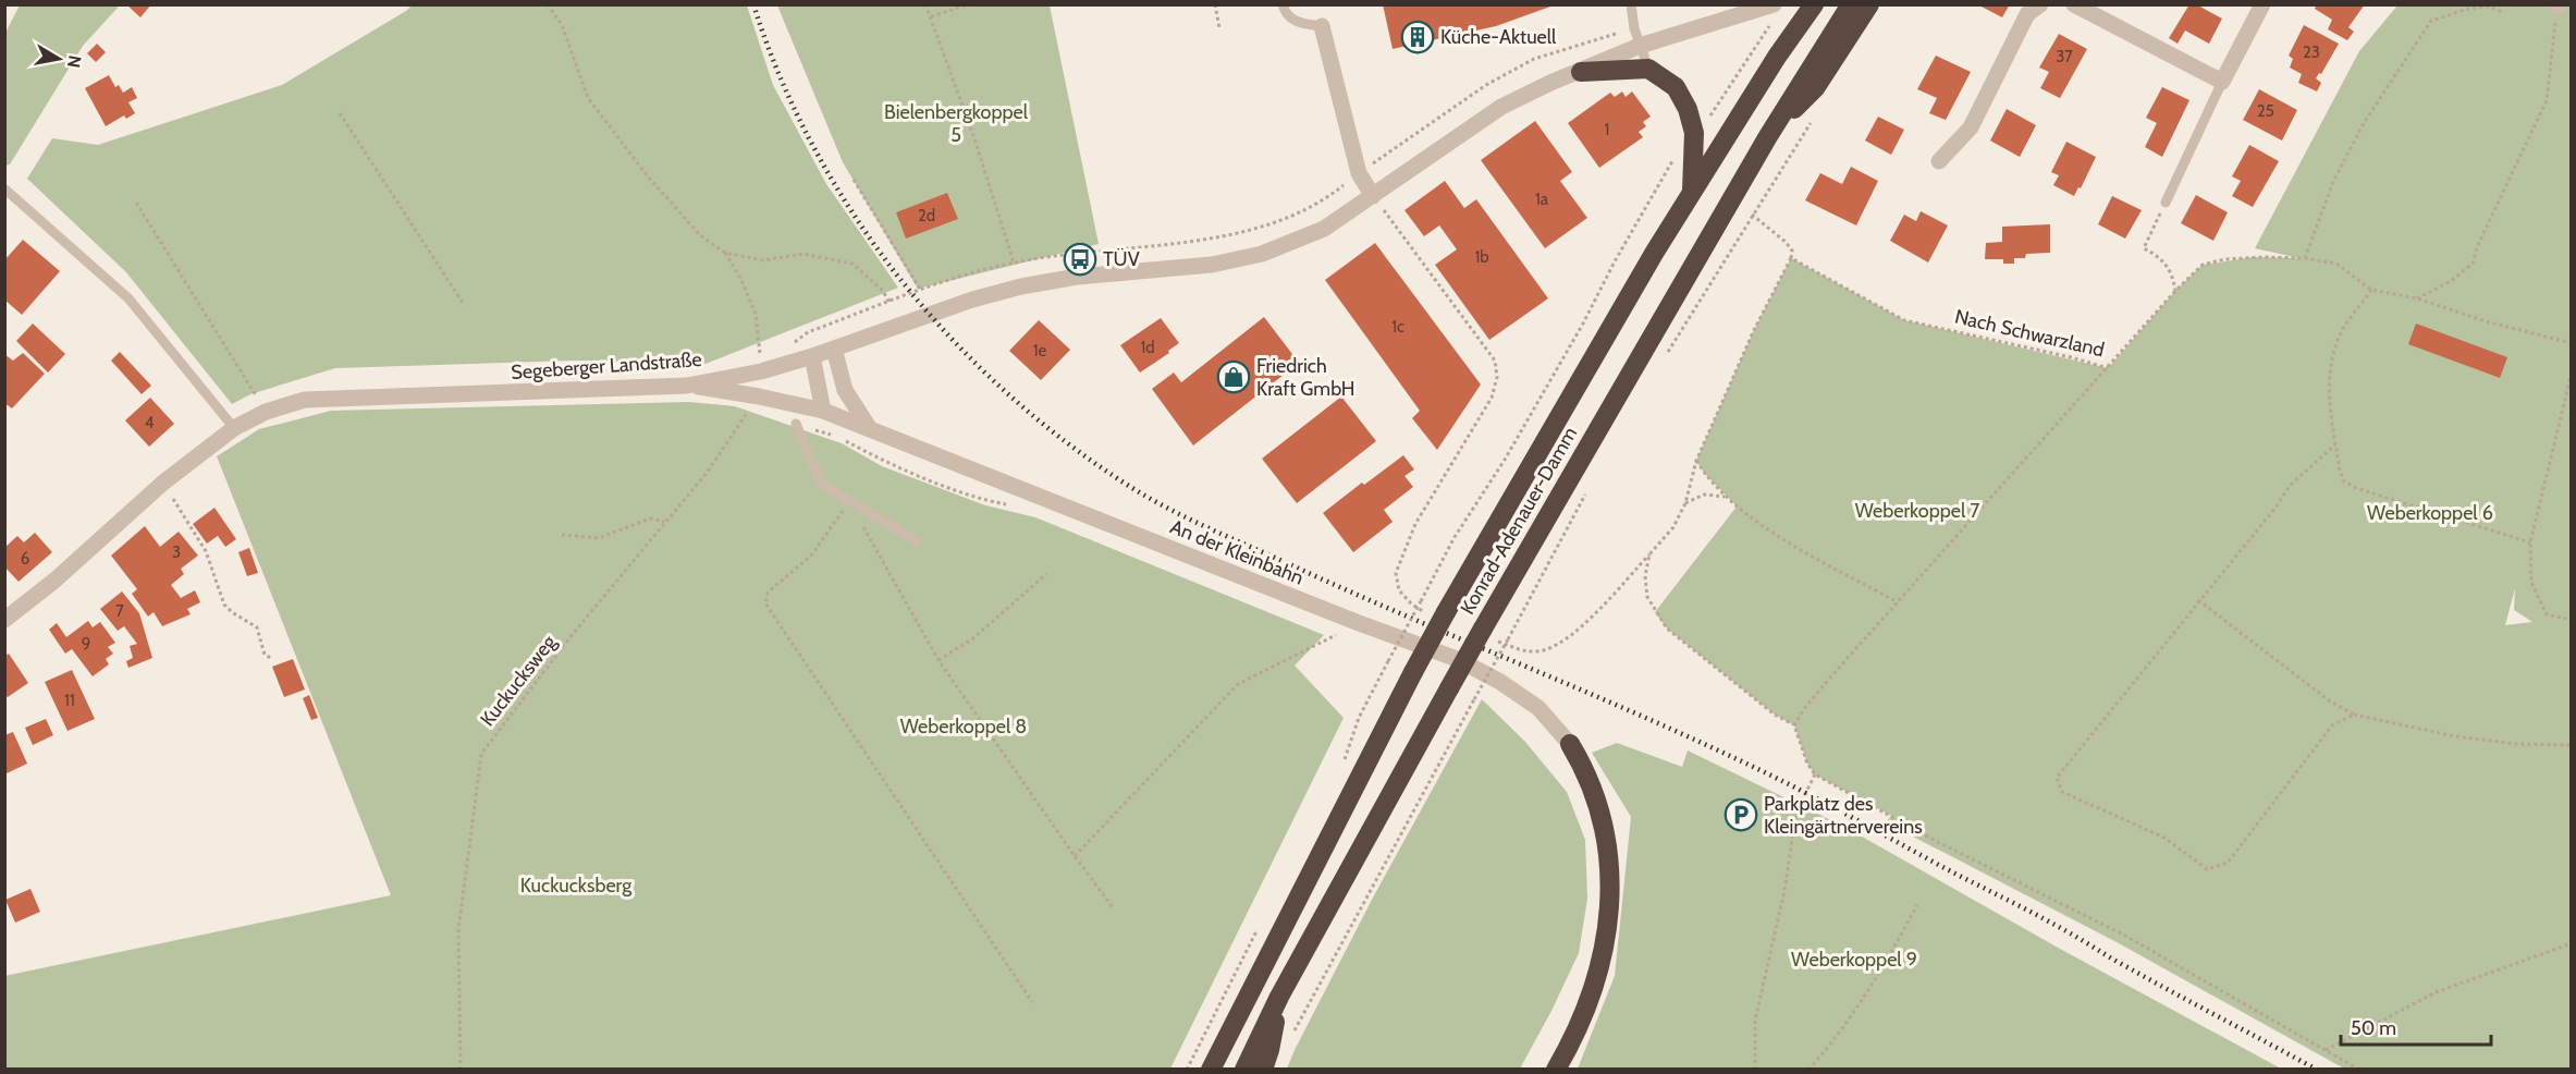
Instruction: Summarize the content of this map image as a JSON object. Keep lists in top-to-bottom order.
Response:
{
  "streets": {
    "highway": ["Konrad-Adenauer-Damm"],
    "street": ["Segeberger Landstraße", "An der Kleinbahn"],
    "path": ["Nach Schwarzland", "Kuckucksweg"]
  },
  "crossings": [
    ["Segeberger Landstraße", "An der Kleinbahn"],
    ["An der Kleinbahn", "Kuckucksweg"]
  ],
  "parks": [
    "Bielenbergkoppel 5",
    "Weberkoppel 7",
    "Weberkoppel 6",
    "Weberkoppel 8",
    "Kuckucksberg",
    "Weberkoppel 9"
  ],
  "places": {
    "building": ["Küche-Aktuell"],
    "bus stop": ["TÜV"],
    "shop": ["Friedrich Kraft GmbH"],
    "parking": ["Parkplatz des Kleingärtnervereins"]
  },
  "house_numbers": [
    "23",
    "37",
    "25",
    "1",
    "1a",
    "2d",
    "1b",
    "1c",
    "1d",
    "1e",
    "4",
    "3",
    "6",
    "7",
    "9",
    "11"
  ],
  "scale_bar": "50 m",
  "north": "right"
}
